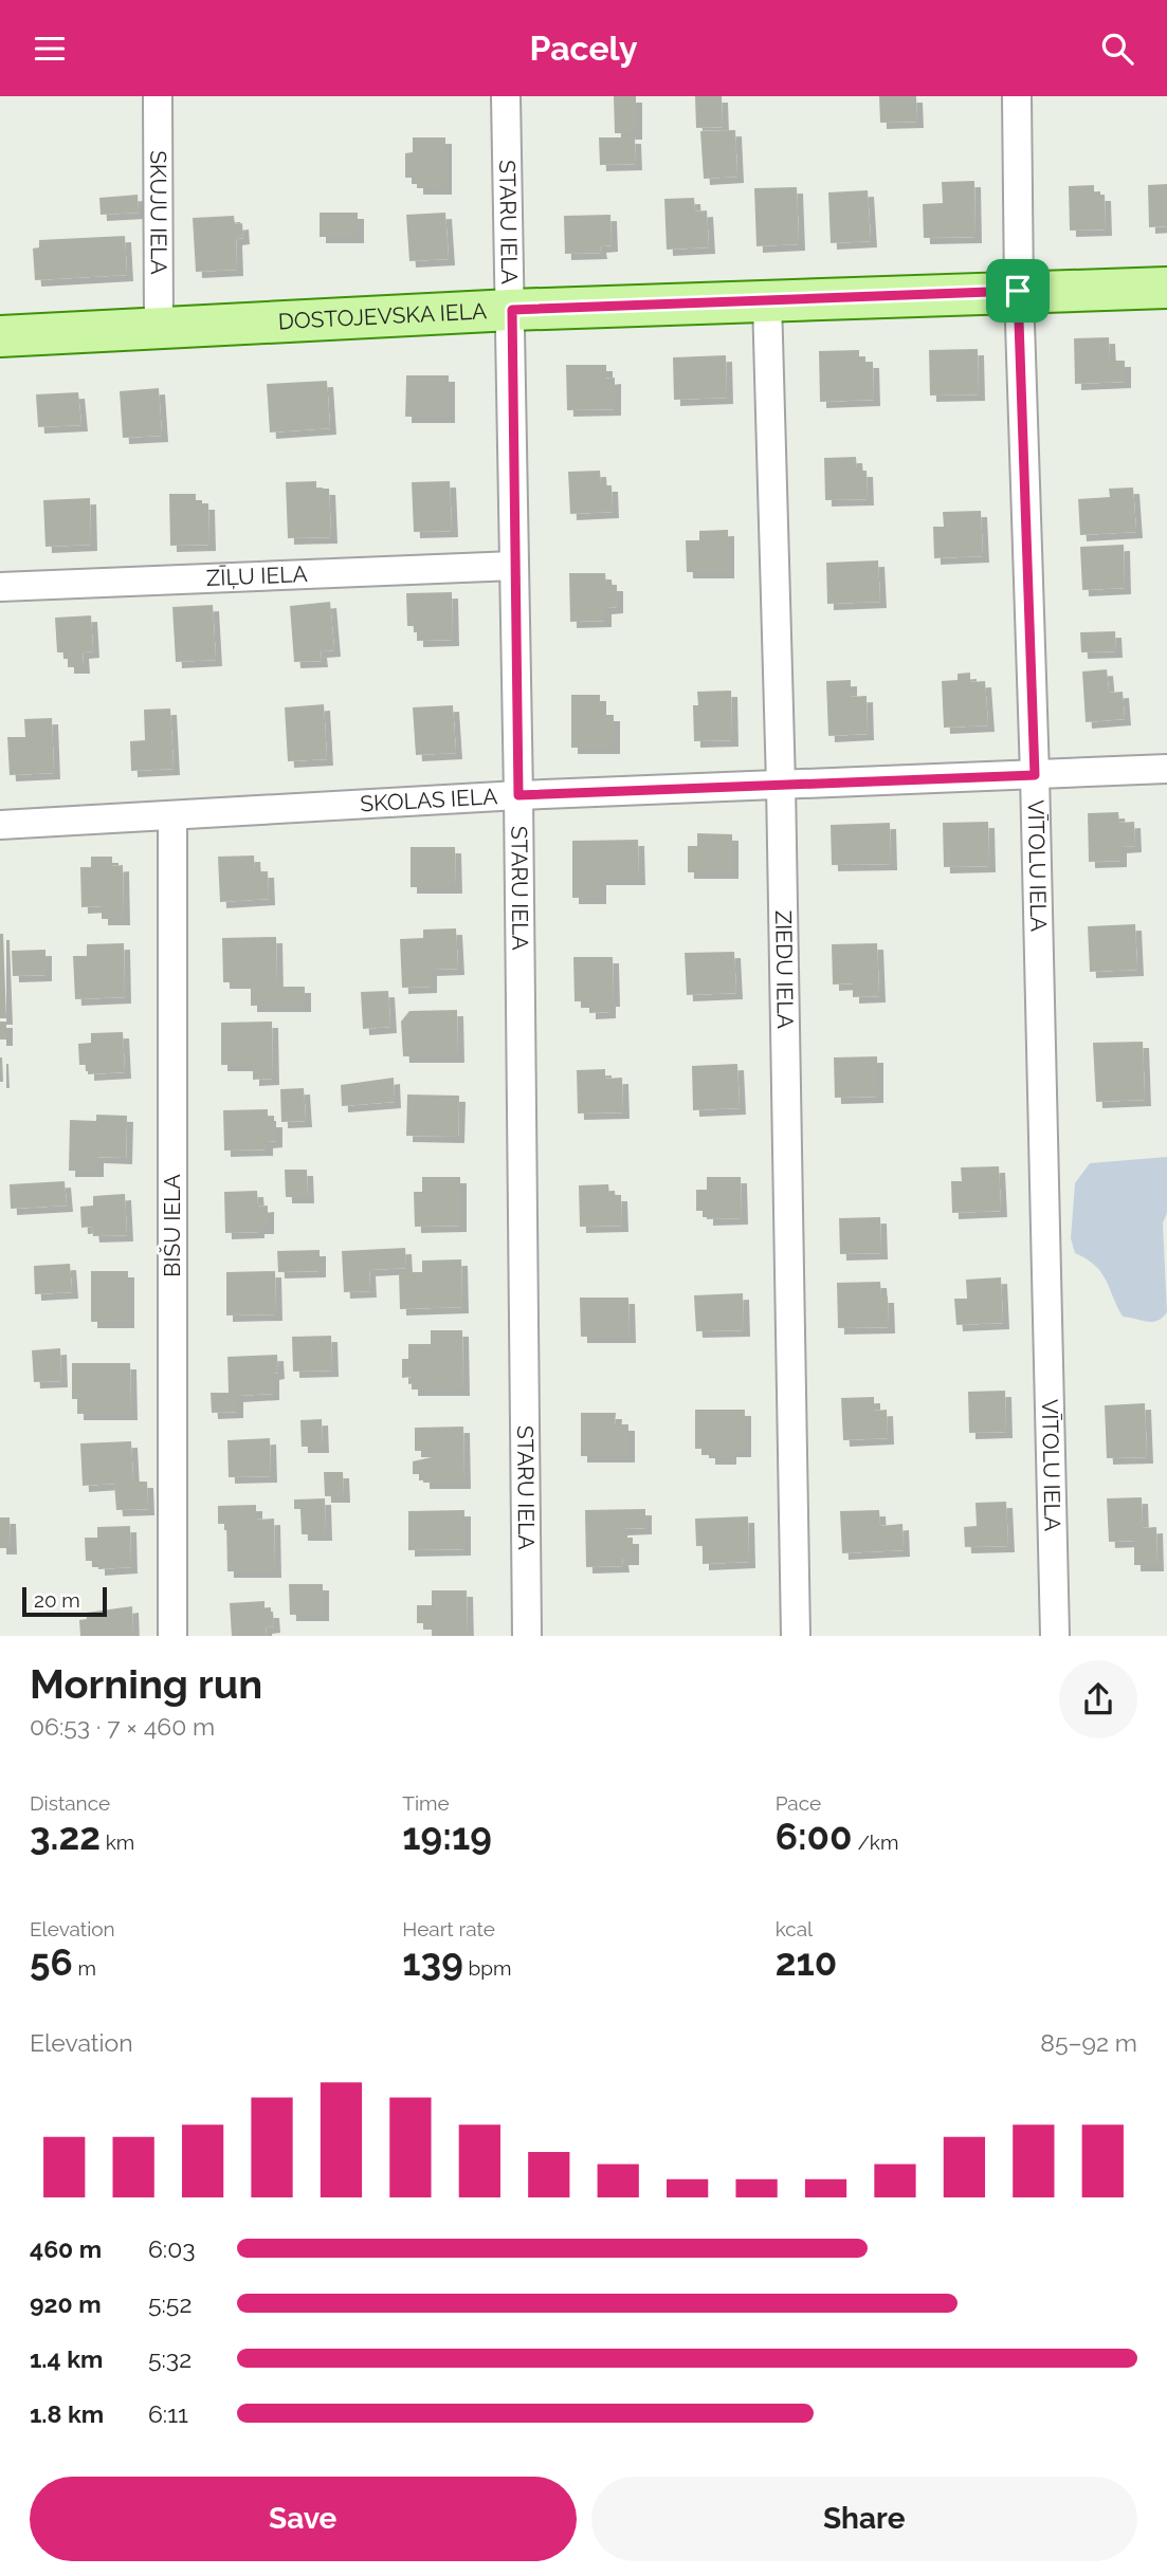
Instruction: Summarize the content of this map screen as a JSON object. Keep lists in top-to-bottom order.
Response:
{
  "streets": {
    "main road": ["DOSTOJEVSKA IELA"],
    "street": [
      "SKUJU IELA",
      "STARU IELA",
      "ZĪĻU IELA",
      "SKOLAS IELA",
      "VĪTOLU IELA",
      "ZIEDU IELA",
      "BIŠU IELA"
    ]
  },
  "crossings": [
    ["SKUJU IELA", "DOSTOJEVSKA IELA"],
    ["STARU IELA", "DOSTOJEVSKA IELA"],
    ["STARU IELA", "ZĪĻU IELA"],
    ["STARU IELA", "SKOLAS IELA"],
    ["DOSTOJEVSKA IELA", "VĪTOLU IELA"],
    ["DOSTOJEVSKA IELA", "ZIEDU IELA"],
    ["SKOLAS IELA", "VĪTOLU IELA"],
    ["SKOLAS IELA", "ZIEDU IELA"],
    ["SKOLAS IELA", "BIŠU IELA"]
  ],
  "scale_bar": "20 m",
  "page": {
    "header": "Pacely",
    "scale": "20 m",
    "heading": ["Morning run", "06:53 · 7 × 460 m"],
    "stats": [
      ["Distance", "3.22 km"],
      ["Time", "19:19"],
      ["Pace", "6:00 /km"],
      ["Elevation", "56 m"],
      ["Heart rate", "139 bpm"],
      ["kcal", "210"]
    ],
    "chart": ["Elevation", "85–92 m"],
    "list": [
      {
        "name": "460 m",
        "note": "6:03"
      },
      {
        "name": "920 m",
        "note": "5:52"
      },
      {
        "name": "1.4 km",
        "note": "5:32"
      },
      {
        "name": "1.8 km",
        "note": "6:11"
      }
    ],
    "buttons": ["Save", "Share"]
  }
}
